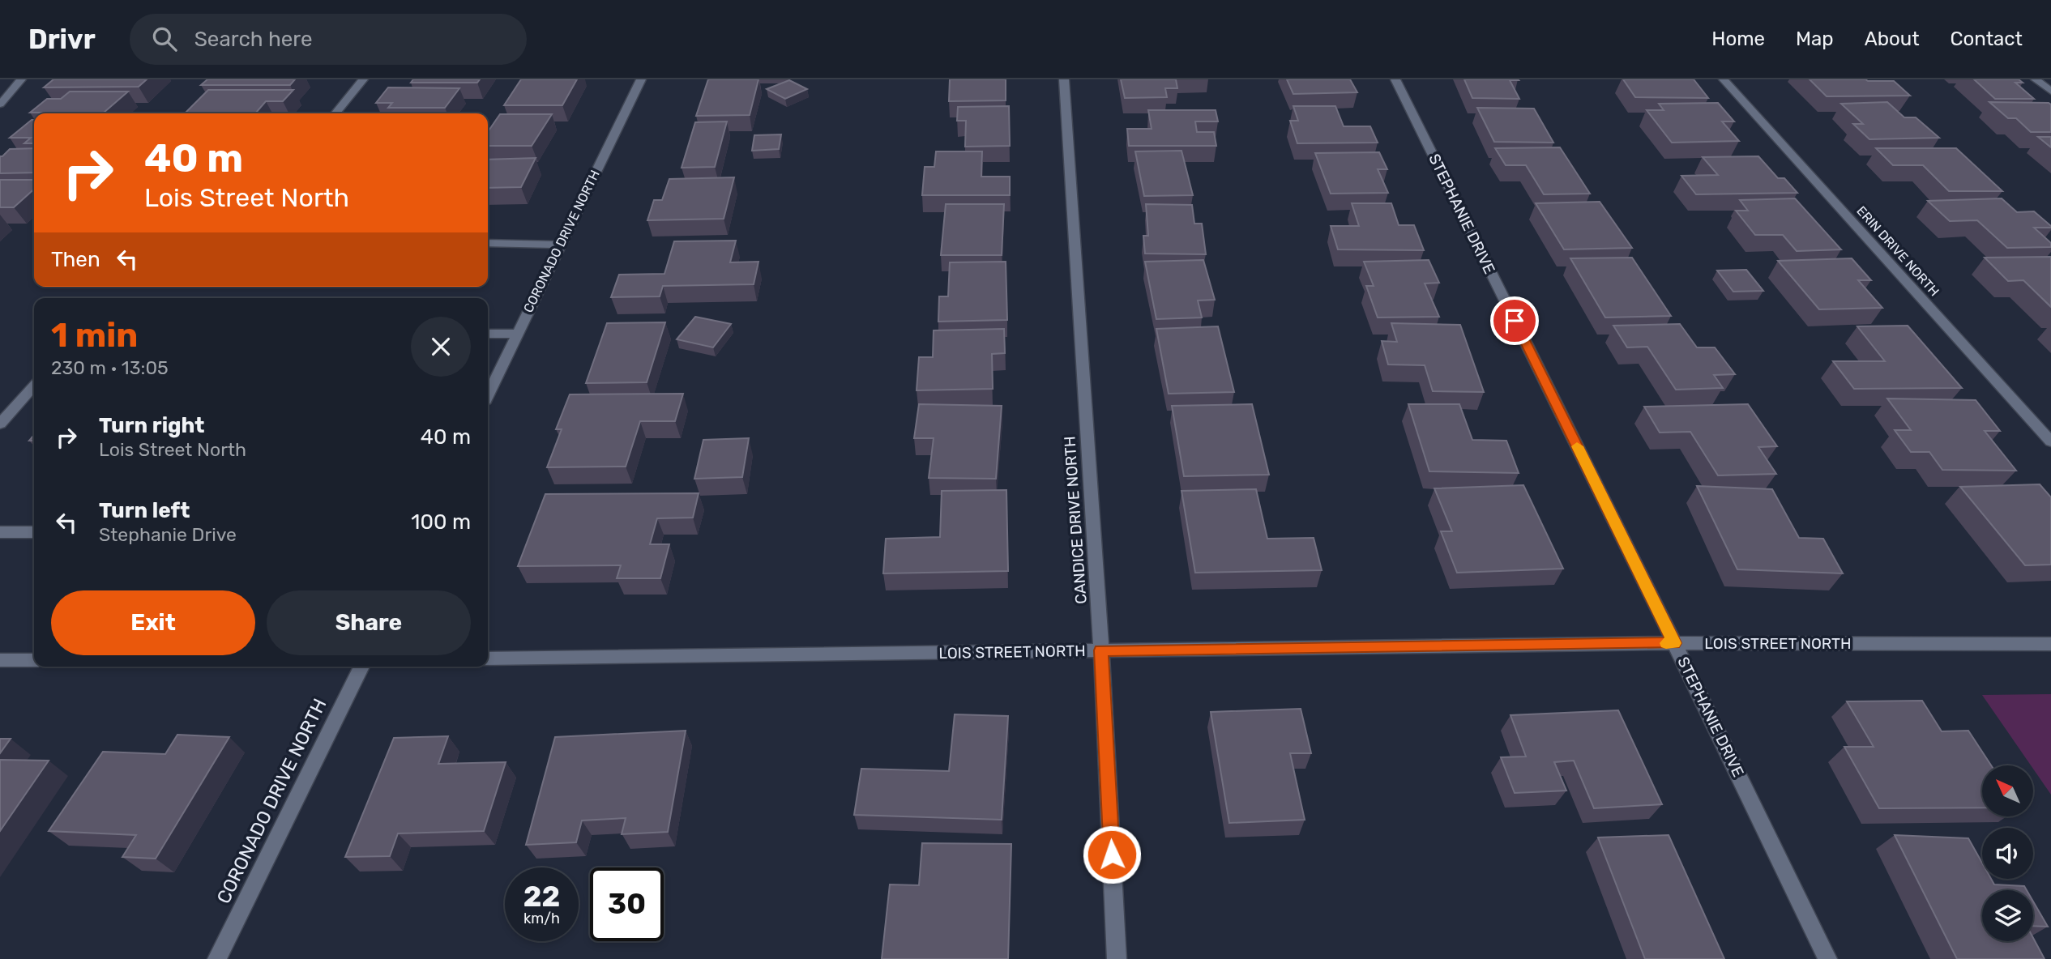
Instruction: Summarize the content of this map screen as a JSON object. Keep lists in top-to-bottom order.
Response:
{
  "streets": {
    "street": [
      "STEPHANIE DRIVE",
      "CORONADO DRIVE NORTH",
      "ERIN DRIVE NORTH",
      "CANDICE DRIVE NORTH",
      "LOIS STREET NORTH"
    ]
  },
  "crossings": [
    ["STEPHANIE DRIVE", "LOIS STREET NORTH"],
    ["CANDICE DRIVE NORTH", "LOIS STREET NORTH"]
  ],
  "north": "top left",
  "page": {
    "header": "Drivr",
    "search": "Search here",
    "nav": [
      "Home",
      "Map",
      "About",
      "Contact"
    ],
    "turn": ["40 m", "Lois Street North"],
    "then": "Then",
    "heading": ["1 min", "230 m · 13:05"],
    "list": [
      {
        "name": "Turn right",
        "note": "Lois Street North",
        "value": "40 m"
      },
      {
        "name": "Turn left",
        "note": "Stephanie Drive",
        "value": "100 m"
      }
    ],
    "buttons": ["Exit", "Share"],
    "speed": "22 km/h",
    "limit": "30"
  }
}
